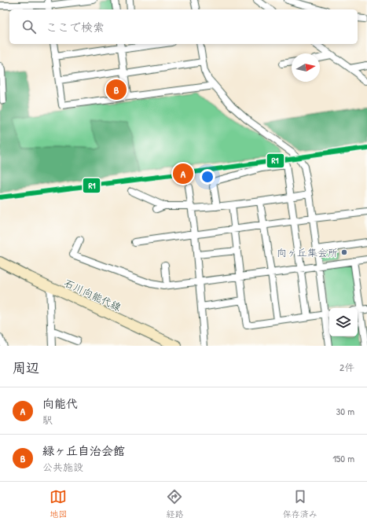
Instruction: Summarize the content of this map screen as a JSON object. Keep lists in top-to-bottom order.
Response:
{
  "streets": {
    "main road": ["石川向能代線"]
  },
  "places": ["向ヶ丘集会所"],
  "lines": ["transit line R1"],
  "north": "right",
  "page": {
    "search": "ここで検索",
    "pins": ["B", "A"],
    "heading": ["周辺", "2件"],
    "list": [
      {
        "mark": "A",
        "name": "向能代",
        "note": "駅",
        "value": "30 m"
      },
      {
        "mark": "B",
        "name": "緑ヶ丘自治会館",
        "note": "公共施設",
        "value": "150 m"
      }
    ],
    "nav": ["地図", "経路", "保存済み"]
  }
}
